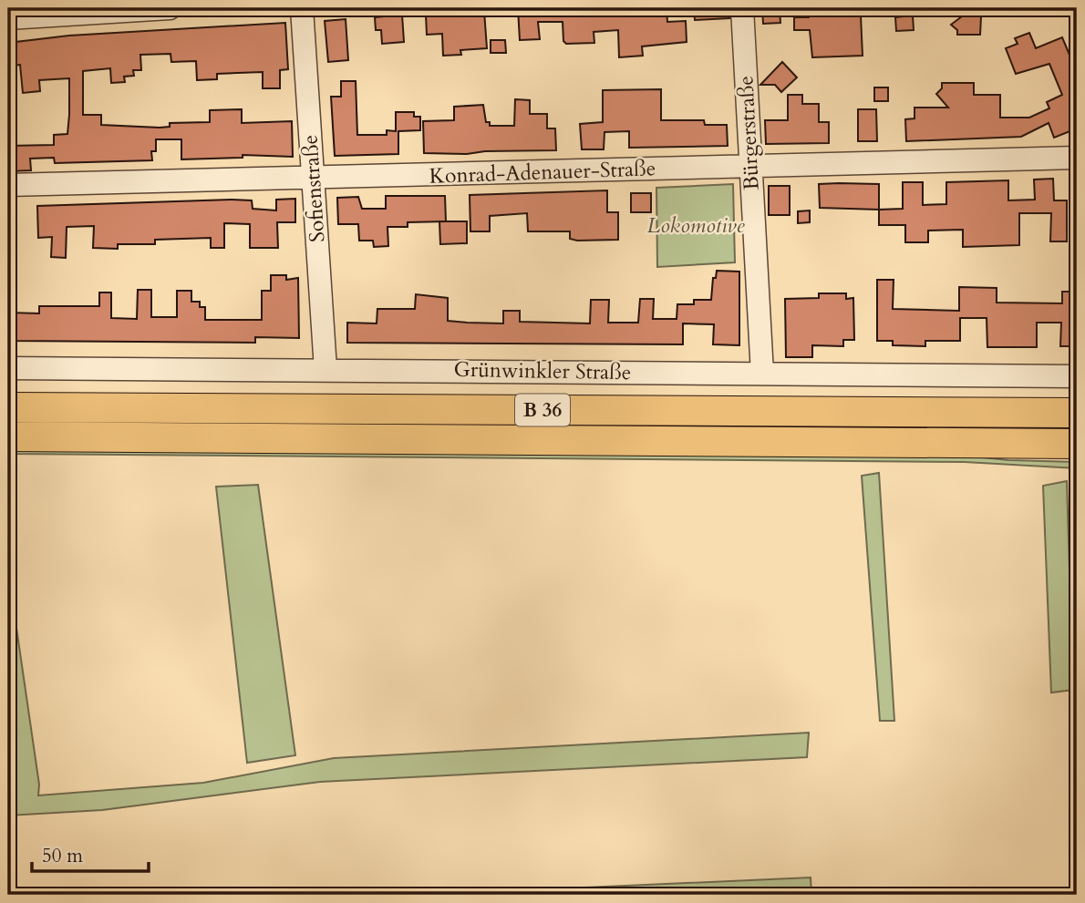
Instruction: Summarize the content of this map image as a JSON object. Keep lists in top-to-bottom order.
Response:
{
  "streets": {
    "main road": ["B 36"],
    "street": [
      "Bürgerstraße",
      "Konrad-Adenauer-Straße",
      "Sofienstraße",
      "Grünwinkler Straße"
    ]
  },
  "crossings": [
    ["Bürgerstraße", "Konrad-Adenauer-Straße"],
    ["Bürgerstraße", "Grünwinkler Straße"],
    ["Konrad-Adenauer-Straße", "Sofienstraße"],
    ["Sofienstraße", "Grünwinkler Straße"]
  ],
  "parks": ["Lokomotive"],
  "scale_bar": "50 m"
}
